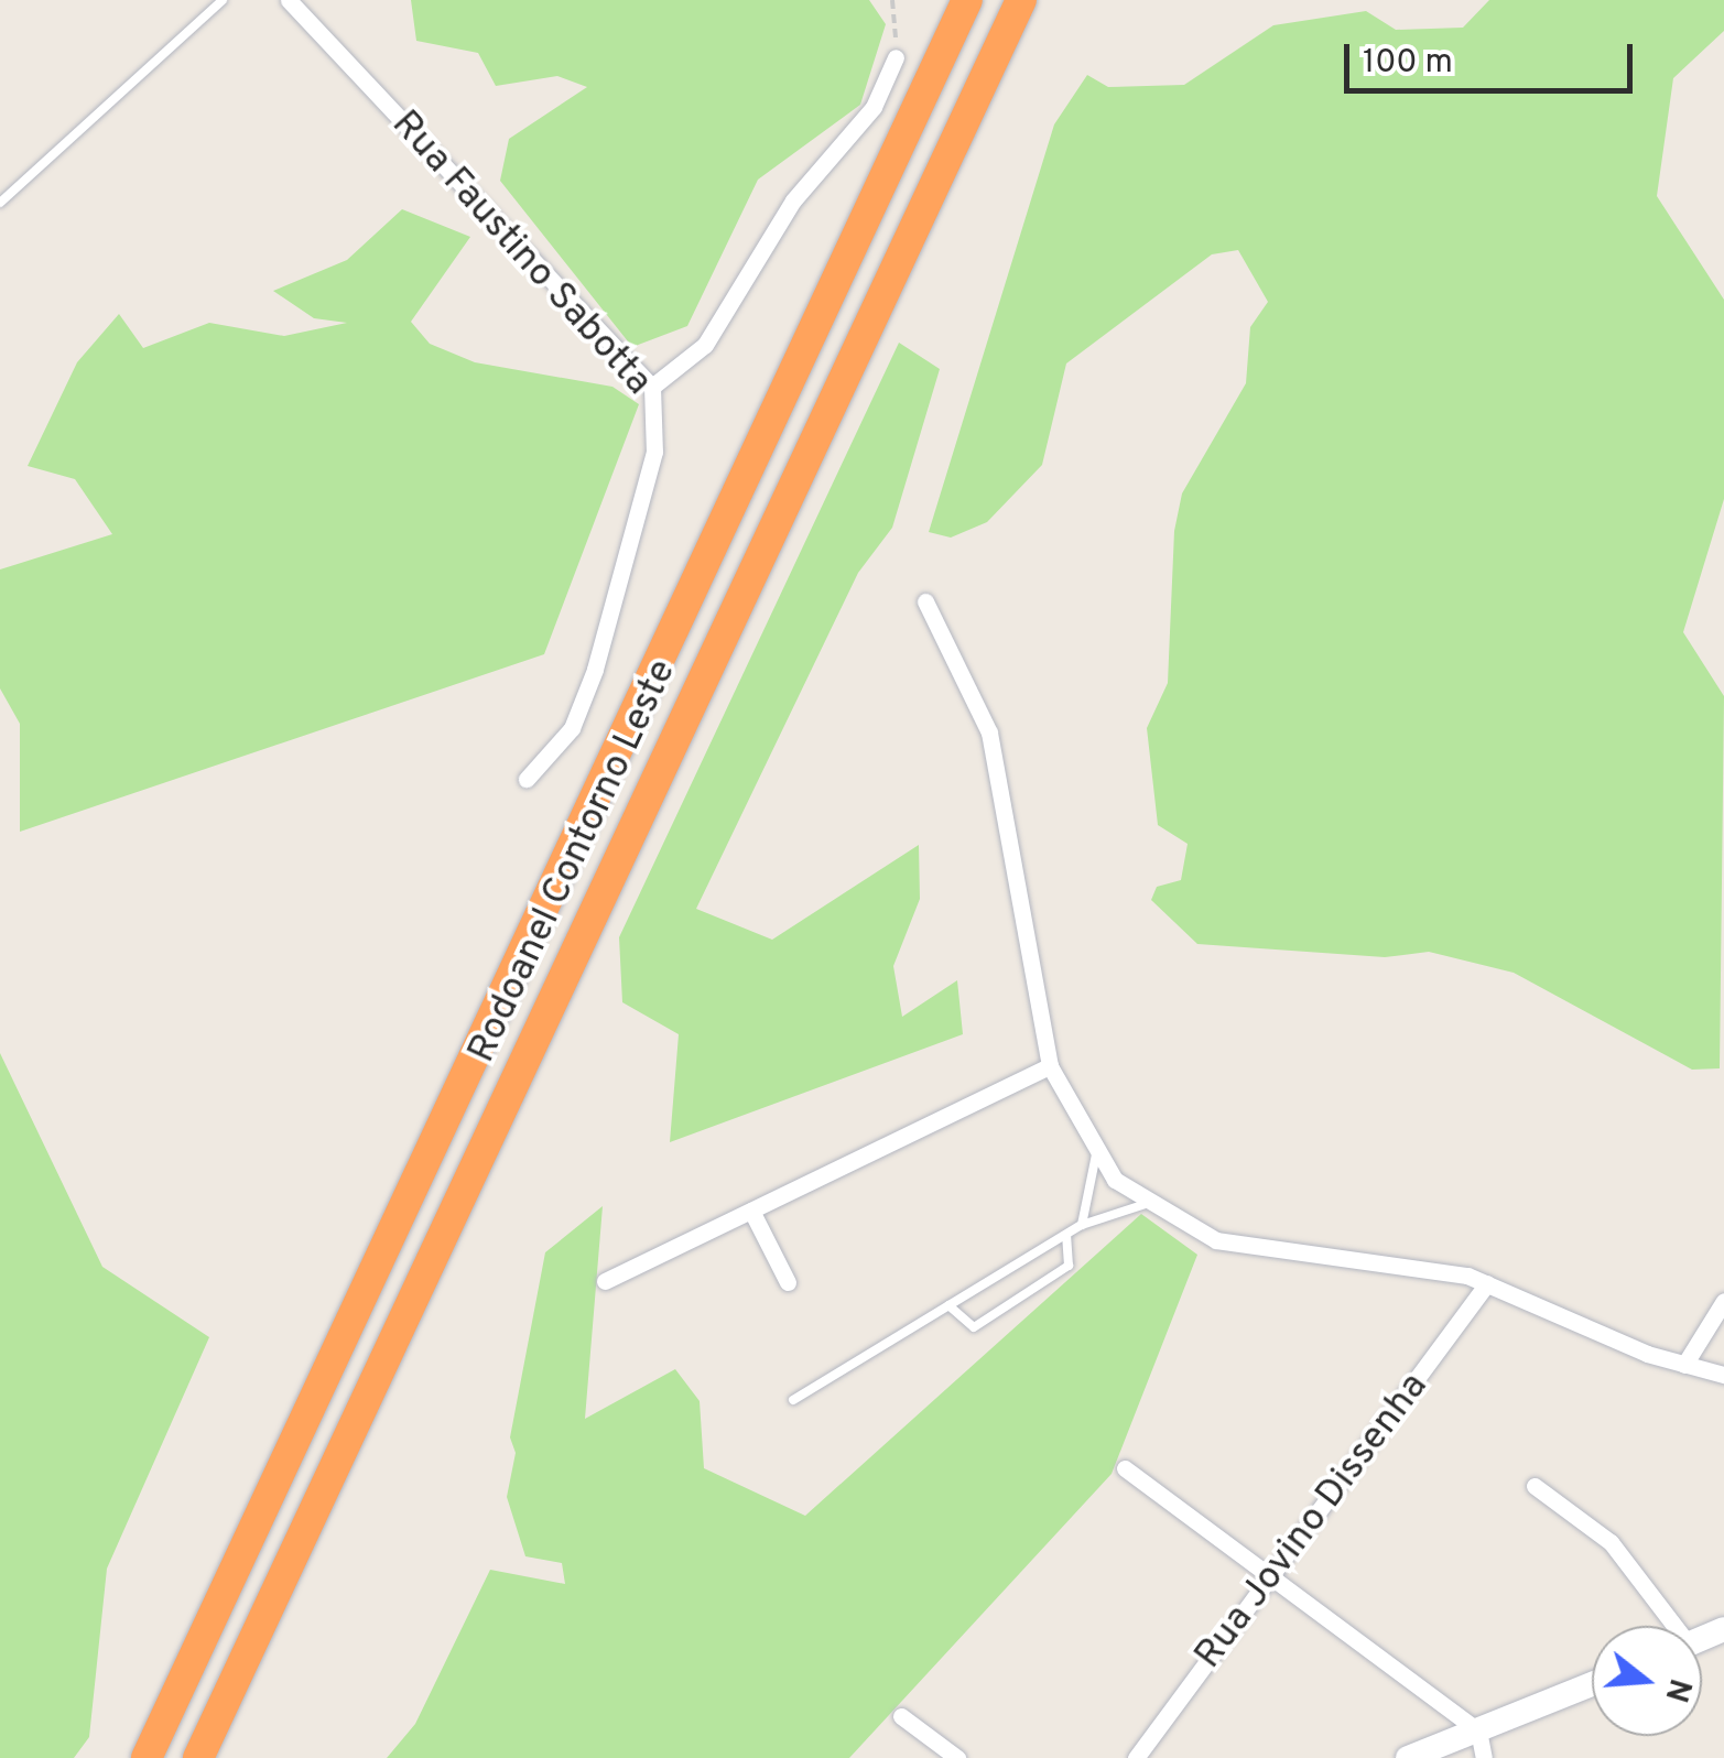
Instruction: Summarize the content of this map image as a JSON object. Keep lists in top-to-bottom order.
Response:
{
  "streets": {
    "highway": ["Rodoanel Contorno Leste"],
    "street": ["Rua Faustino Sabotta", "Rua Jovino Dissenha"]
  },
  "scale_bar": "100 m",
  "north": "right"
}
